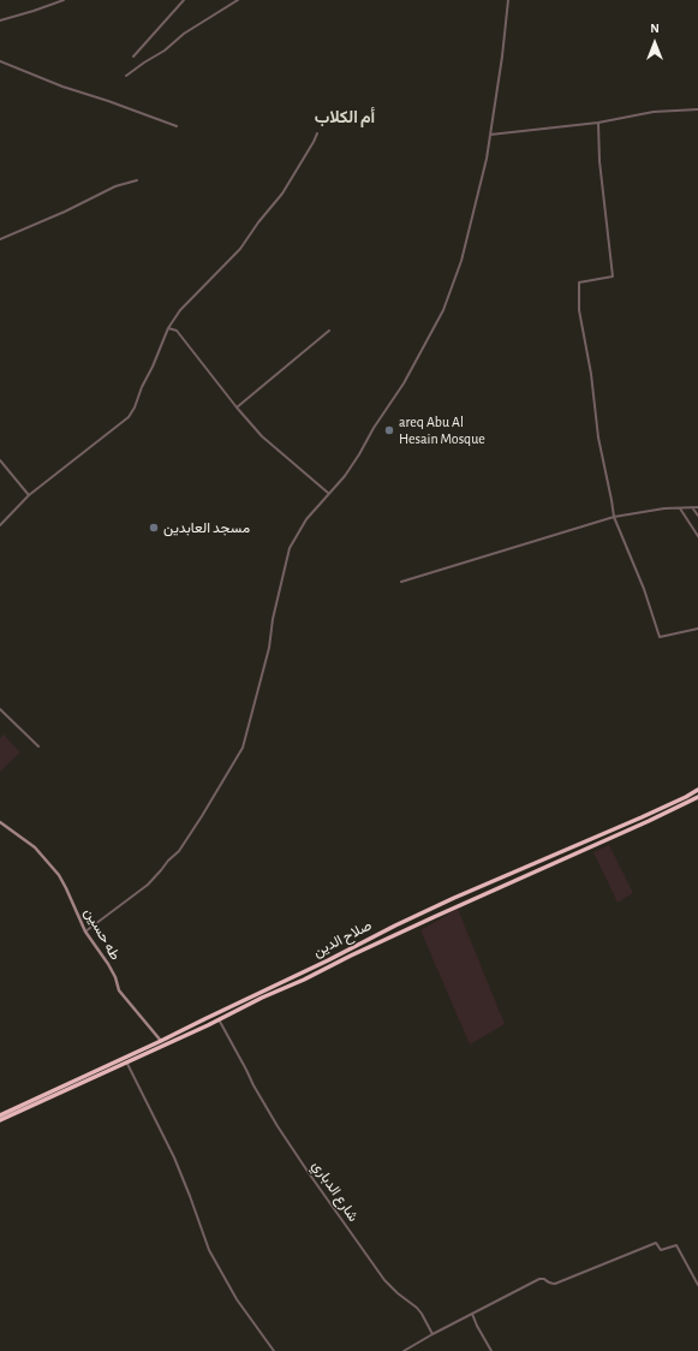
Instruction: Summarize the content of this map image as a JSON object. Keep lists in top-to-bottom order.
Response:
{
  "streets": {
    "highway": ["صلاح الدين"],
    "street": ["طه حسين", "شارع الدباري"]
  },
  "crossings": [
    ["طه حسين", "صلاح الدين"],
    ["صلاح الدين", "شارع الدباري"]
  ],
  "districts": ["أم الكلاب"],
  "places": ["areq Abu Al Hesain Mosque", "مسجد العابدين"],
  "north": "top"
}
